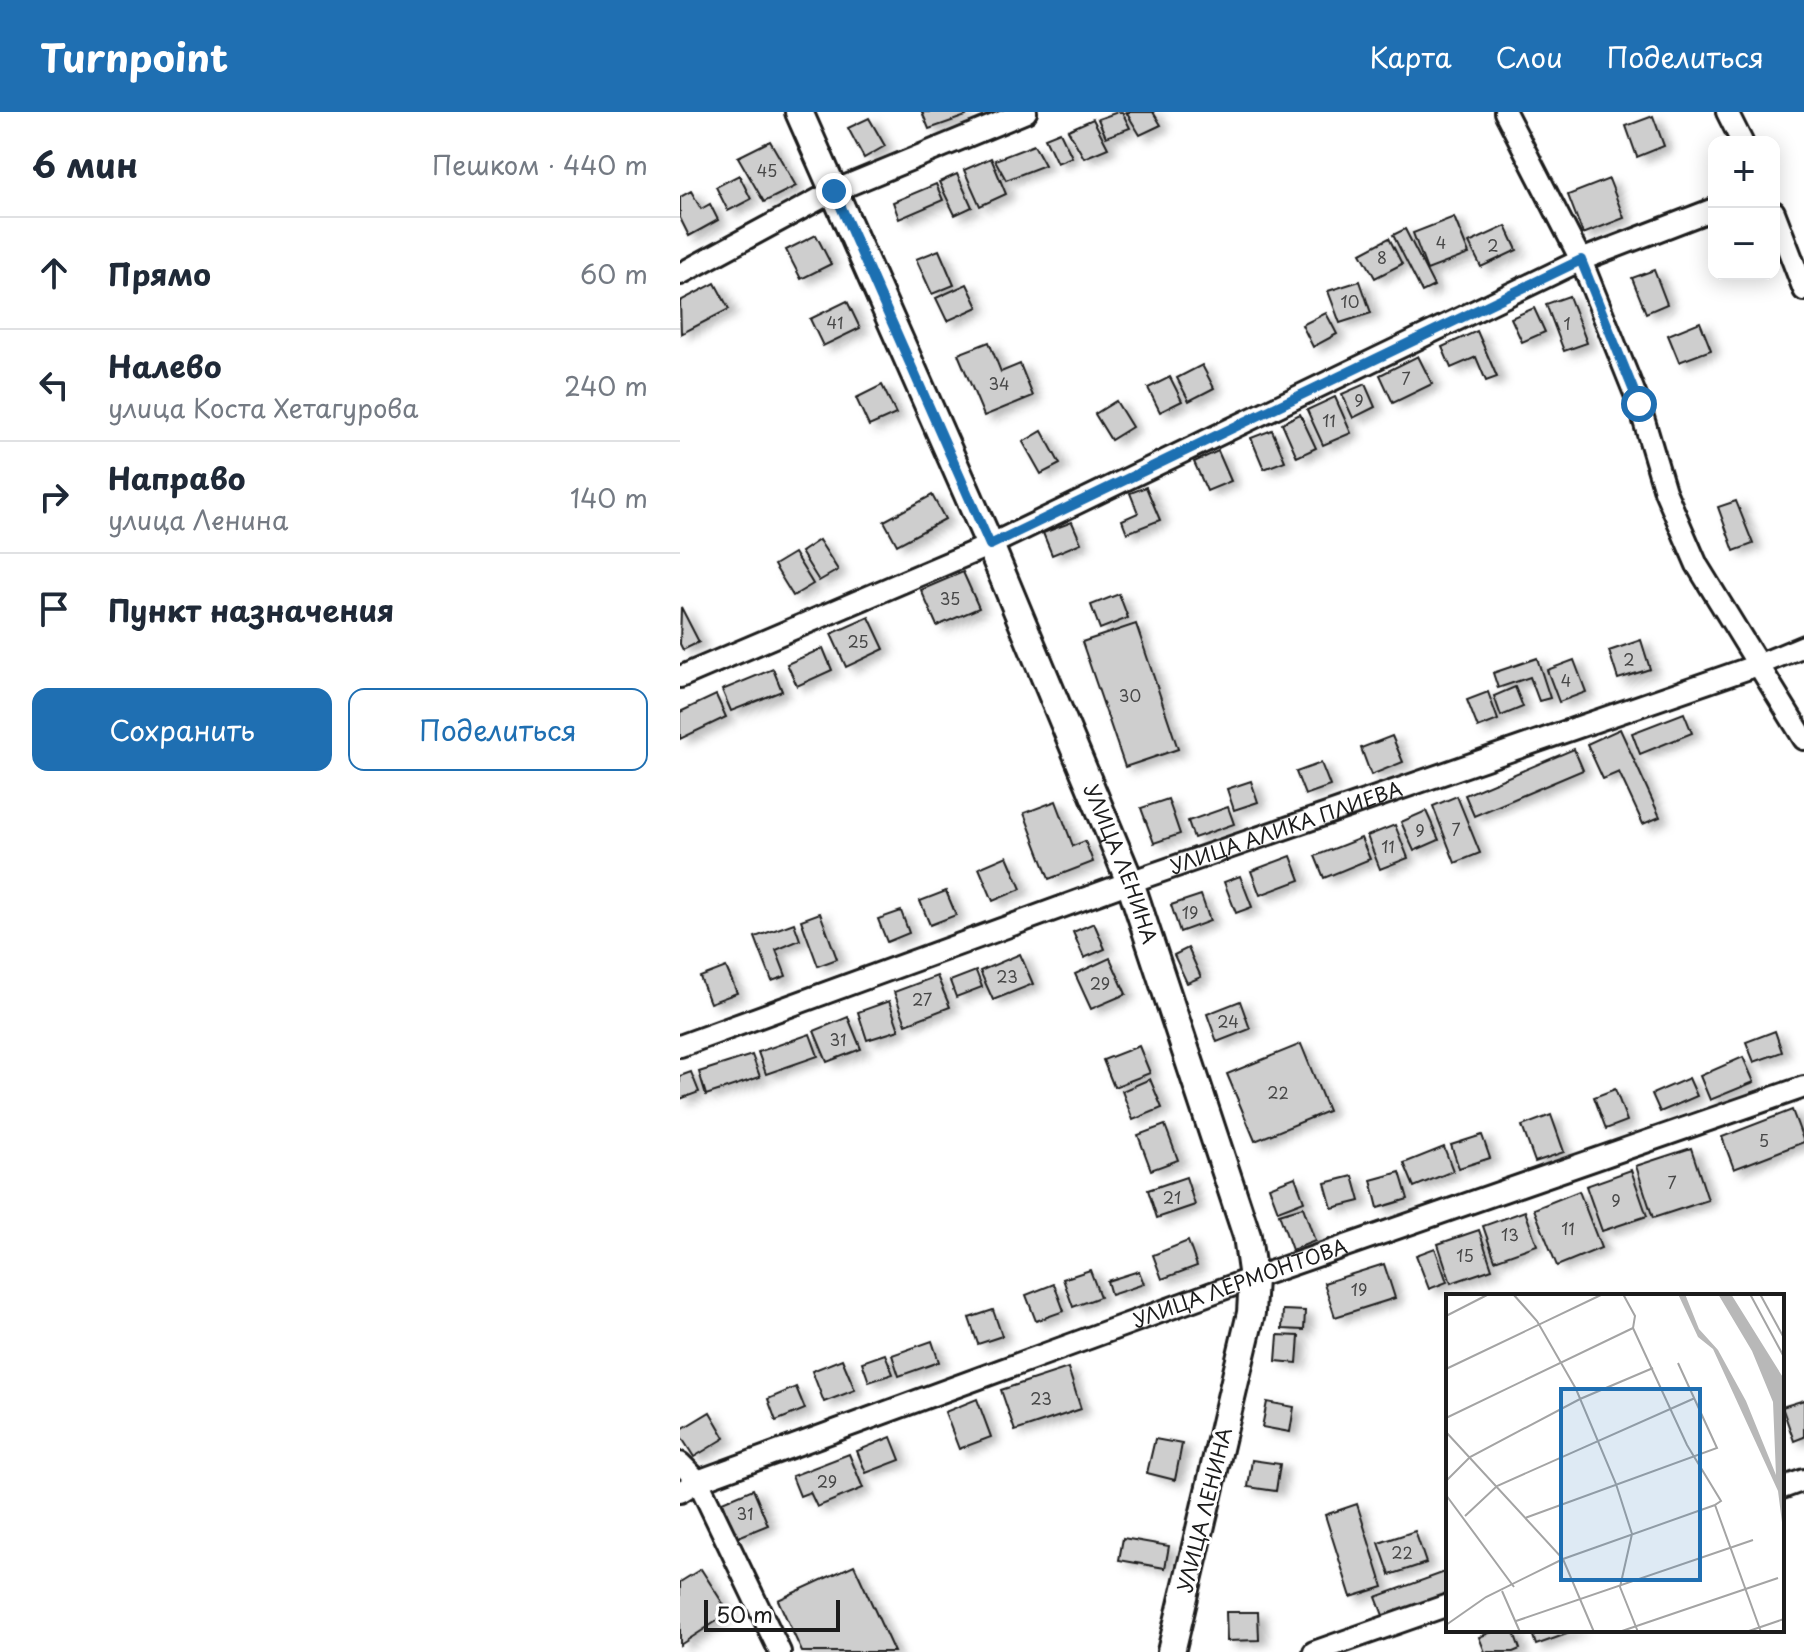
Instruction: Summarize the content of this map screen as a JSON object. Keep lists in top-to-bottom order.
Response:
{
  "streets": {
    "street": ["УЛИЦА АЛИКА ПЛИЕВА", "УЛИЦА ЛЕНИНА", "УЛИЦА ЛЕРМОНТОВА"]
  },
  "crossings": [
    ["УЛИЦА АЛИКА ПЛИЕВА", "УЛИЦА ЛЕНИНА"],
    ["УЛИЦА ЛЕНИНА", "УЛИЦА ЛЕРМОНТОВА"]
  ],
  "house_numbers": [
    "45",
    "4",
    "2",
    "8",
    "10",
    "41",
    "1",
    "7",
    "34",
    "9",
    "11",
    "35",
    "25",
    "2",
    "4",
    "30",
    "7",
    "9",
    "11",
    "19",
    "23",
    "29",
    "27",
    "24",
    "31",
    "22",
    "5",
    "7",
    "21",
    "9",
    "11",
    "13",
    "15",
    "19",
    "23",
    "29",
    "31",
    "22"
  ],
  "scale_bar": "50 m",
  "page": {
    "header": "Turnpoint",
    "nav": ["Карта", "Слои", "Поделиться"],
    "heading": ["6 мин", "Пешком · 440 m"],
    "map_buttons": ["+", "−"],
    "list": [
      ["Прямо", "60 m"],
      ["Налево", "улица Коста Хетагурова", "240 m"],
      ["Направо", "улица Ленина", "140 m"],
      "Пункт назначения"
    ],
    "buttons": ["Сохранить", "Поделиться"],
    "scale": "50 m"
  }
}
